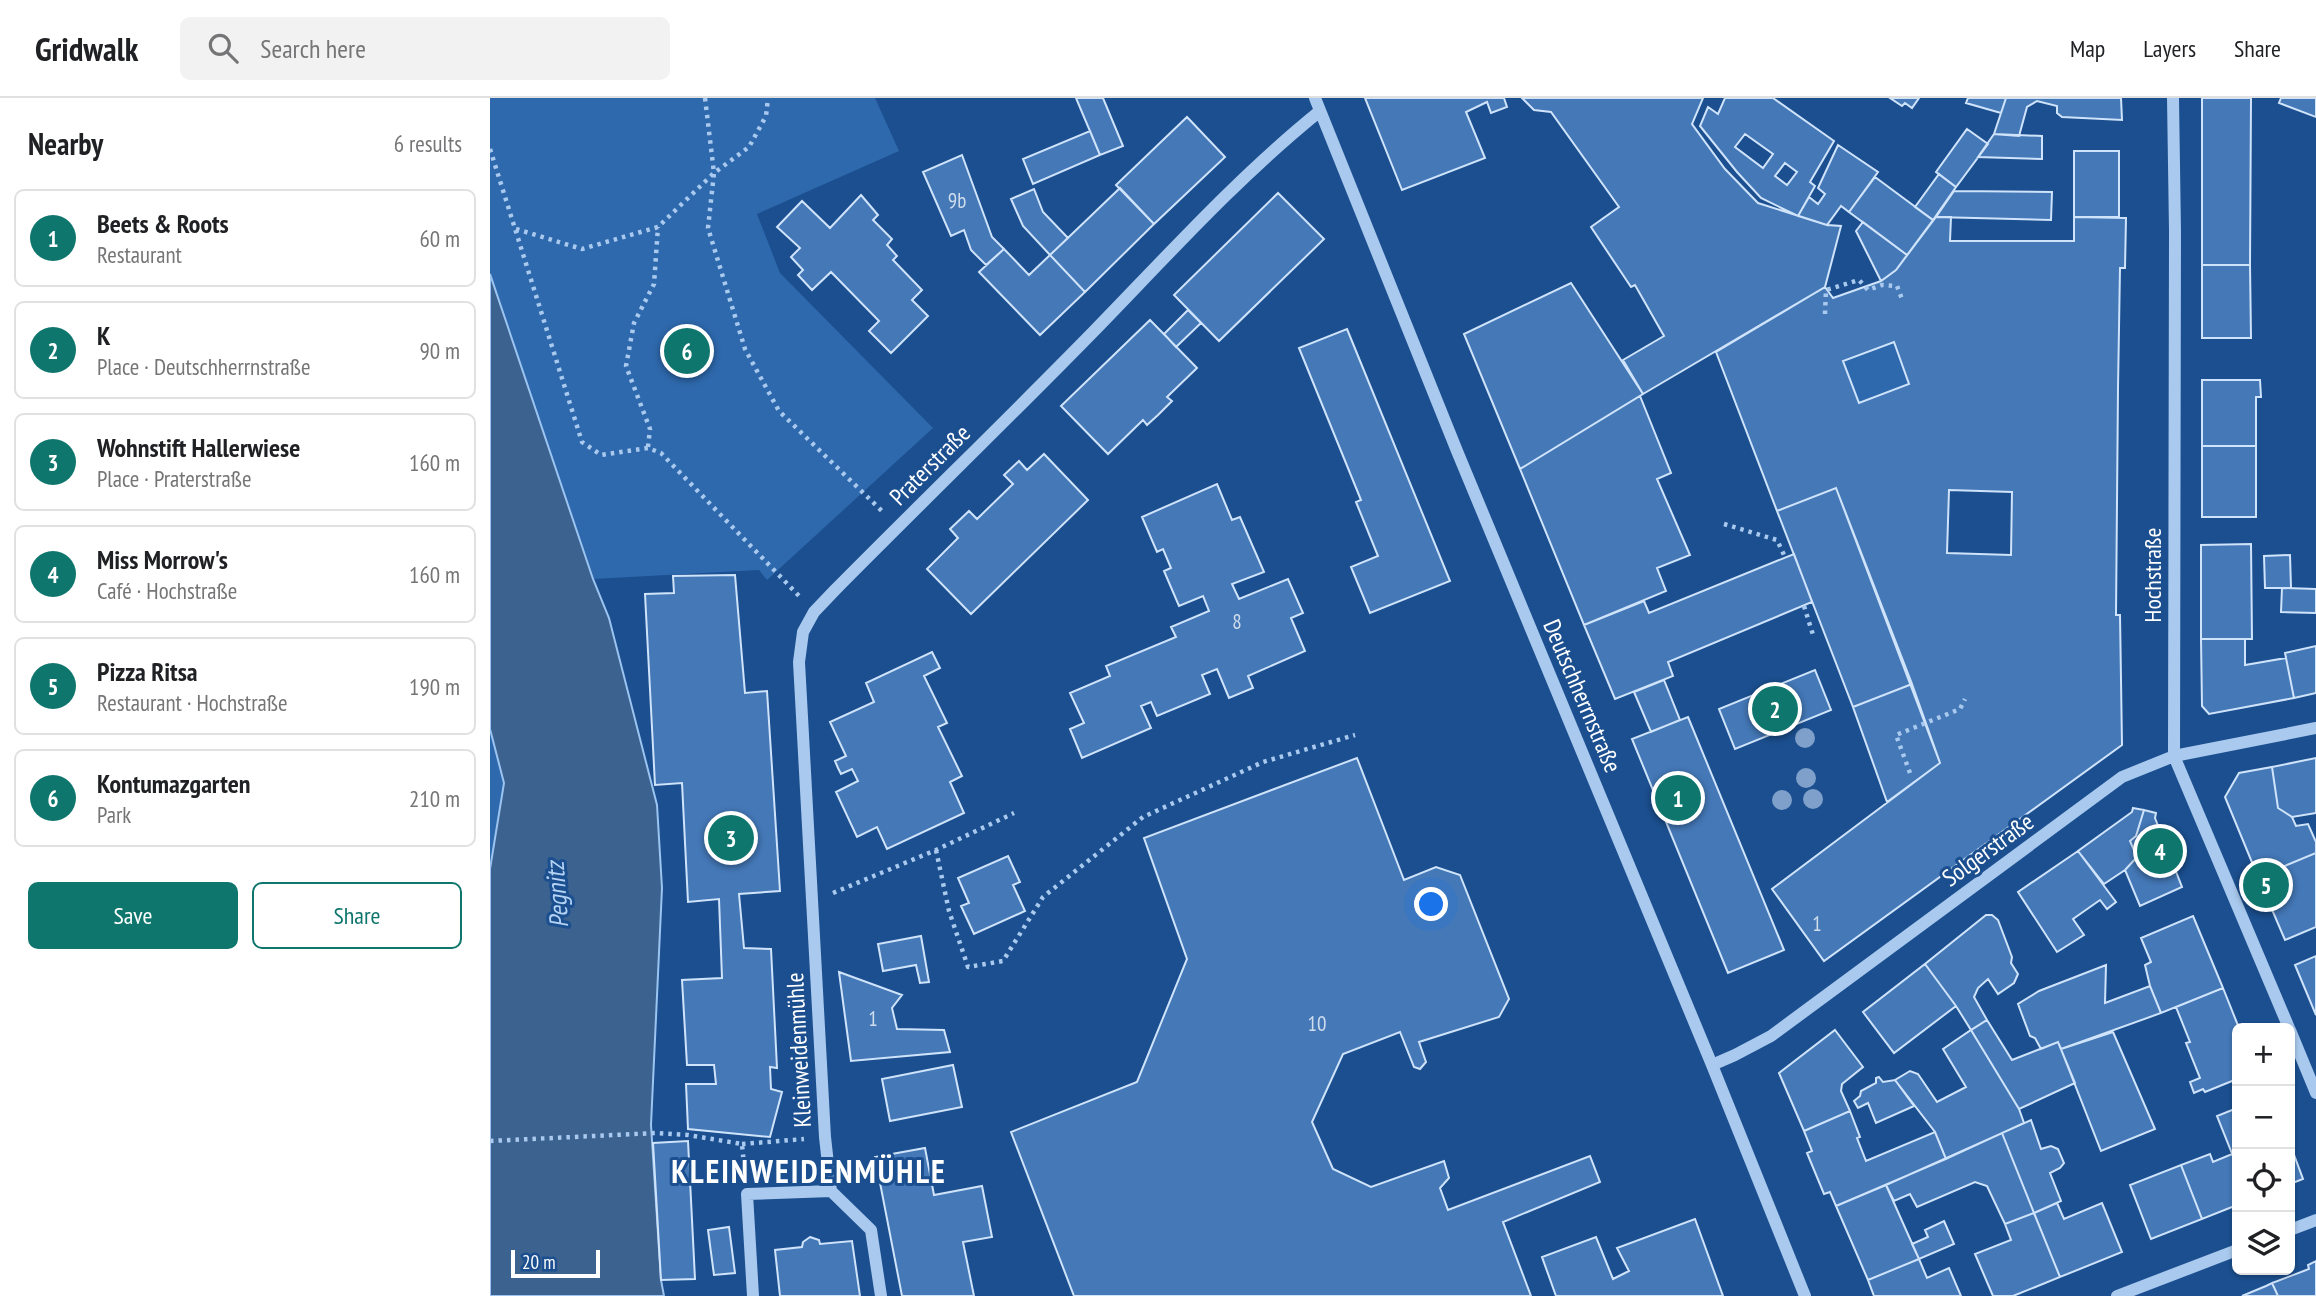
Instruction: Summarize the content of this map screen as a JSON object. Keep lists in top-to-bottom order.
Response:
{
  "streets": {
    "street": [
      "Praterstraße",
      "Hochstraße",
      "Deutschherrnstraße",
      "Solgerstraße",
      "Kleinweidenmühle"
    ]
  },
  "crossings": [
    ["Praterstraße", "Deutschherrnstraße"],
    ["Praterstraße", "Kleinweidenmühle"],
    ["Hochstraße", "Solgerstraße"],
    ["Deutschherrnstraße", "Solgerstraße"]
  ],
  "districts": ["KLEINWEIDENMÜHLE"],
  "water": ["Pegnitz"],
  "house_numbers": [
    "9b",
    "8",
    "1",
    "1",
    "10"
  ],
  "scale_bar": "20 m",
  "page": {
    "header": "Gridwalk",
    "search": "Search here",
    "nav": ["Map", "Layers", "Share"],
    "heading": ["Nearby", "6 results"],
    "list": [
      {
        "mark": "1",
        "name": "Beets & Roots",
        "note": "Restaurant",
        "value": "60 m"
      },
      {
        "mark": "2",
        "name": "K",
        "note": "Place · Deutschherrnstraße",
        "value": "90 m"
      },
      {
        "mark": "3",
        "name": "Wohnstift Hallerwiese",
        "note": "Place · Praterstraße",
        "value": "160 m"
      },
      {
        "mark": "4",
        "name": "Miss Morrow's",
        "note": "Café · Hochstraße",
        "value": "160 m"
      },
      {
        "mark": "5",
        "name": "Pizza Ritsa",
        "note": "Restaurant · Hochstraße",
        "value": "190 m"
      },
      {
        "mark": "6",
        "name": "Kontumazgarten",
        "note": "Park",
        "value": "210 m"
      }
    ],
    "pins": [
      "6",
      "2",
      "1",
      "3",
      "4",
      "5"
    ],
    "buttons": ["Save", "Share"],
    "map_buttons": ["+", "−"],
    "scale": "20 m"
  }
}
